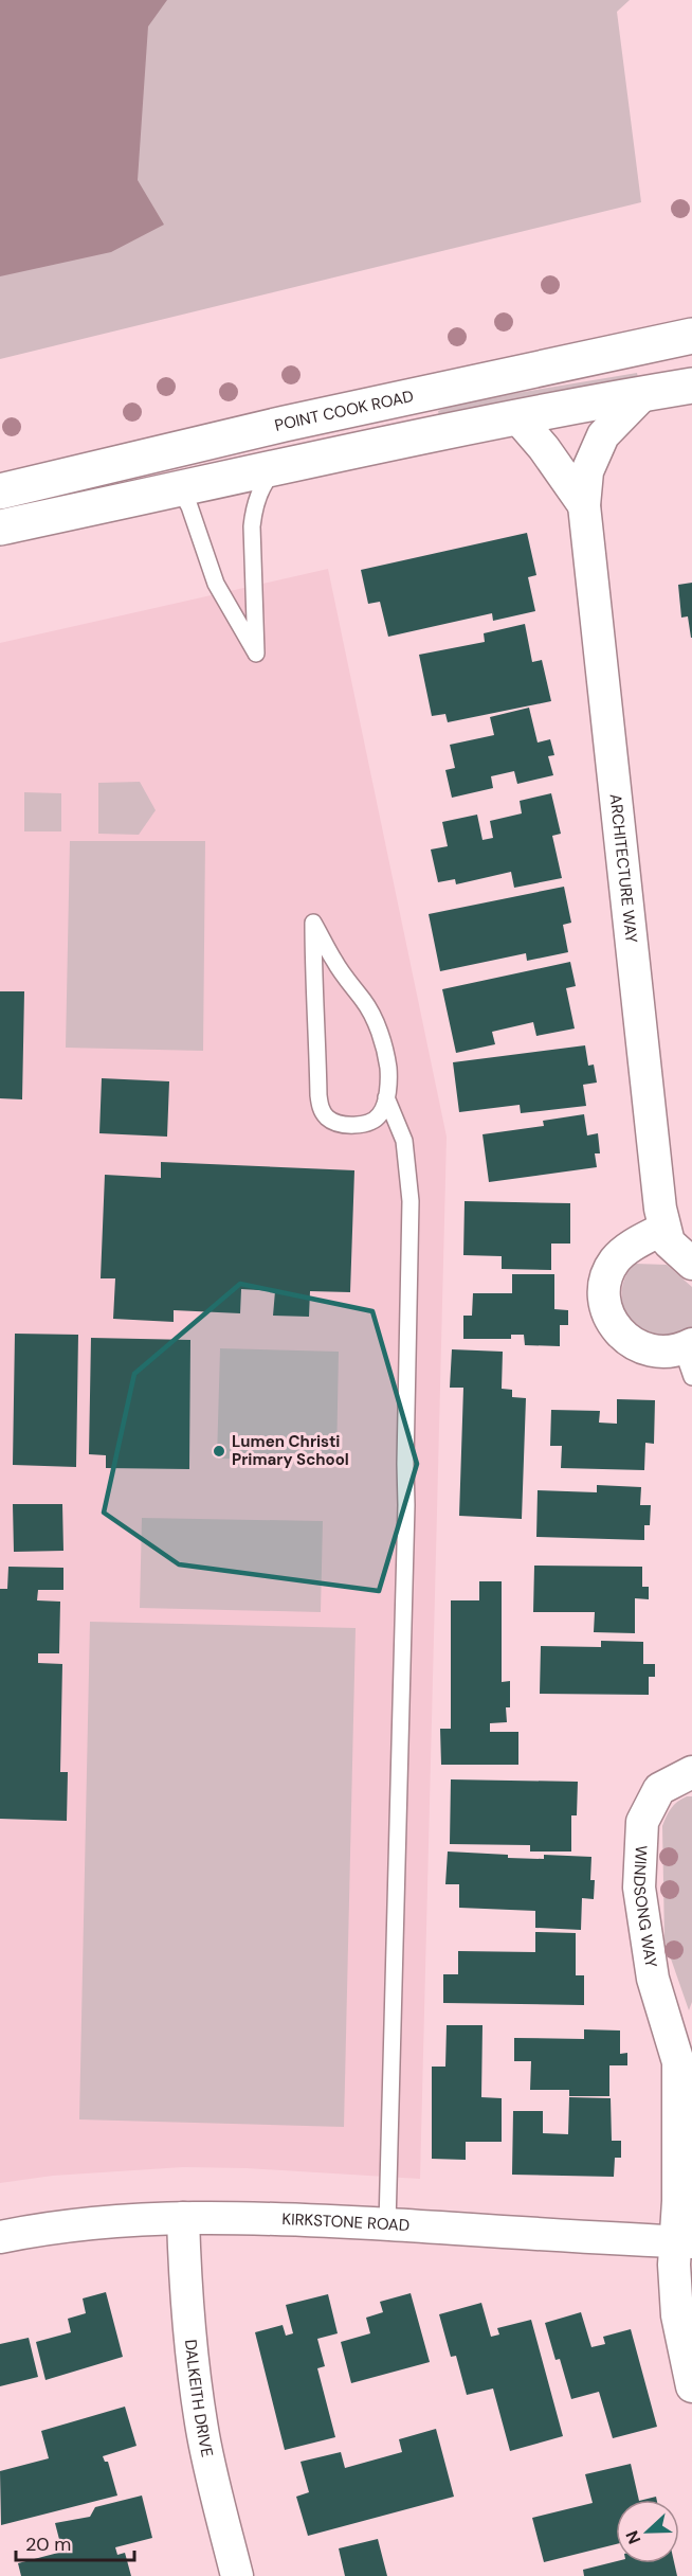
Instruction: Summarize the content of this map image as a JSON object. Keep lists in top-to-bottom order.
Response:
{
  "streets": {
    "main road": ["POINT COOK ROAD"],
    "street": [
      "ARCHITECTURE WAY",
      "WINDSONG WAY",
      "KIRKSTONE ROAD",
      "DALKEITH DRIVE"
    ]
  },
  "crossings": [
    ["WINDSONG WAY", "KIRKSTONE ROAD"],
    ["KIRKSTONE ROAD", "DALKEITH DRIVE"]
  ],
  "places": ["Lumen Christi Primary School"],
  "scale_bar": "20 m",
  "north": "left"
}
